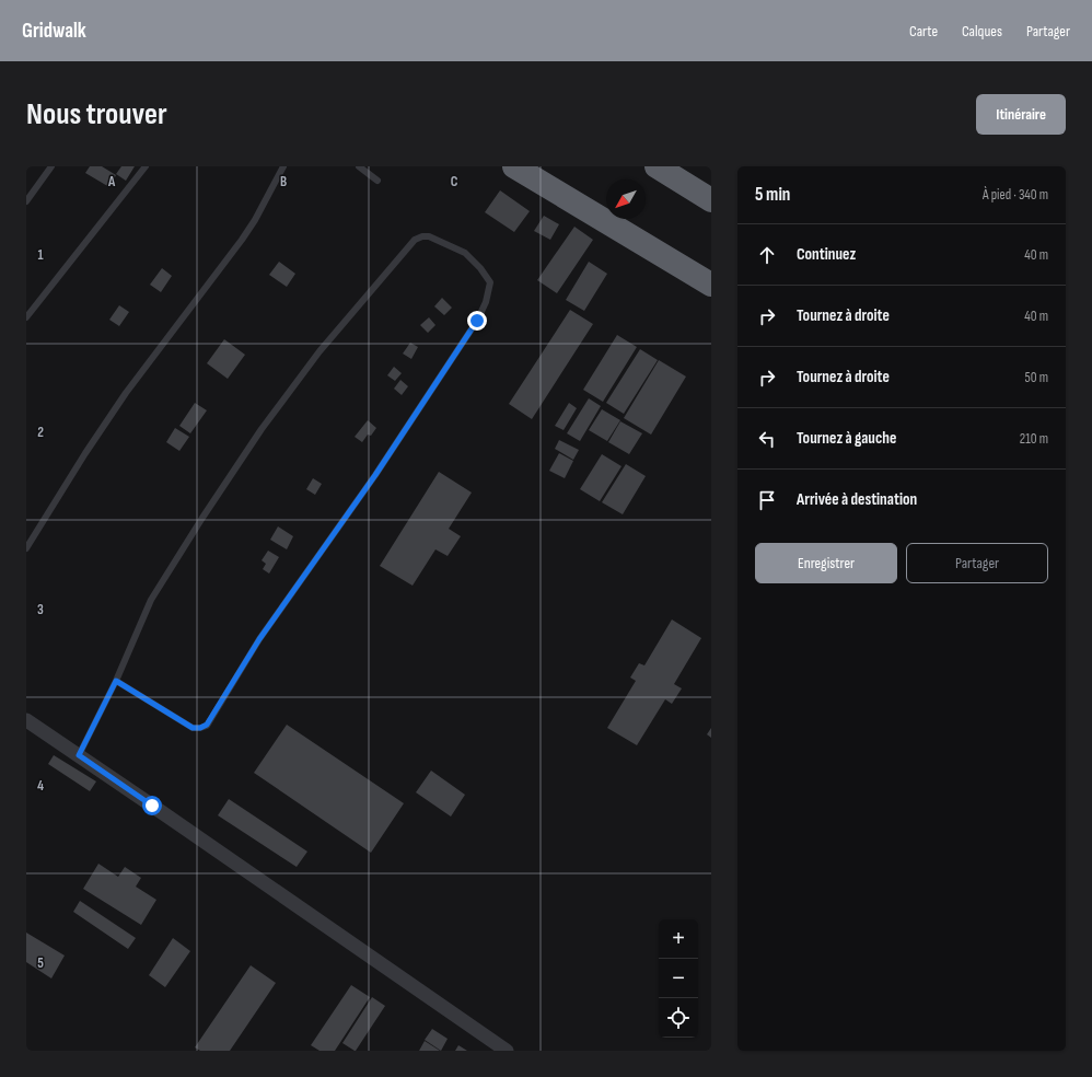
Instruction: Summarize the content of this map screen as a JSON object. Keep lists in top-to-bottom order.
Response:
{
  "north": "bottom left",
  "page": {
    "header": "Gridwalk",
    "nav": ["Carte", "Calques", "Partager"],
    "buttons": [
      "Itinéraire",
      ["Enregistrer", "Partager"]
    ],
    "title": "Nous trouver",
    "heading": ["5 min", "À pied · 340 m"],
    "list": [
      ["Continuez", "40 m"],
      ["Tournez à droite", "40 m"],
      ["Tournez à droite", "50 m"],
      ["Tournez à gauche", "210 m"],
      "Arrivée à destination"
    ],
    "map_buttons": ["+", "−"]
  },
  "grid": {
    "columns": ["A", "B", "C"],
    "rows": [
      "1",
      "2",
      "3",
      "4",
      "5"
    ]
  }
}
